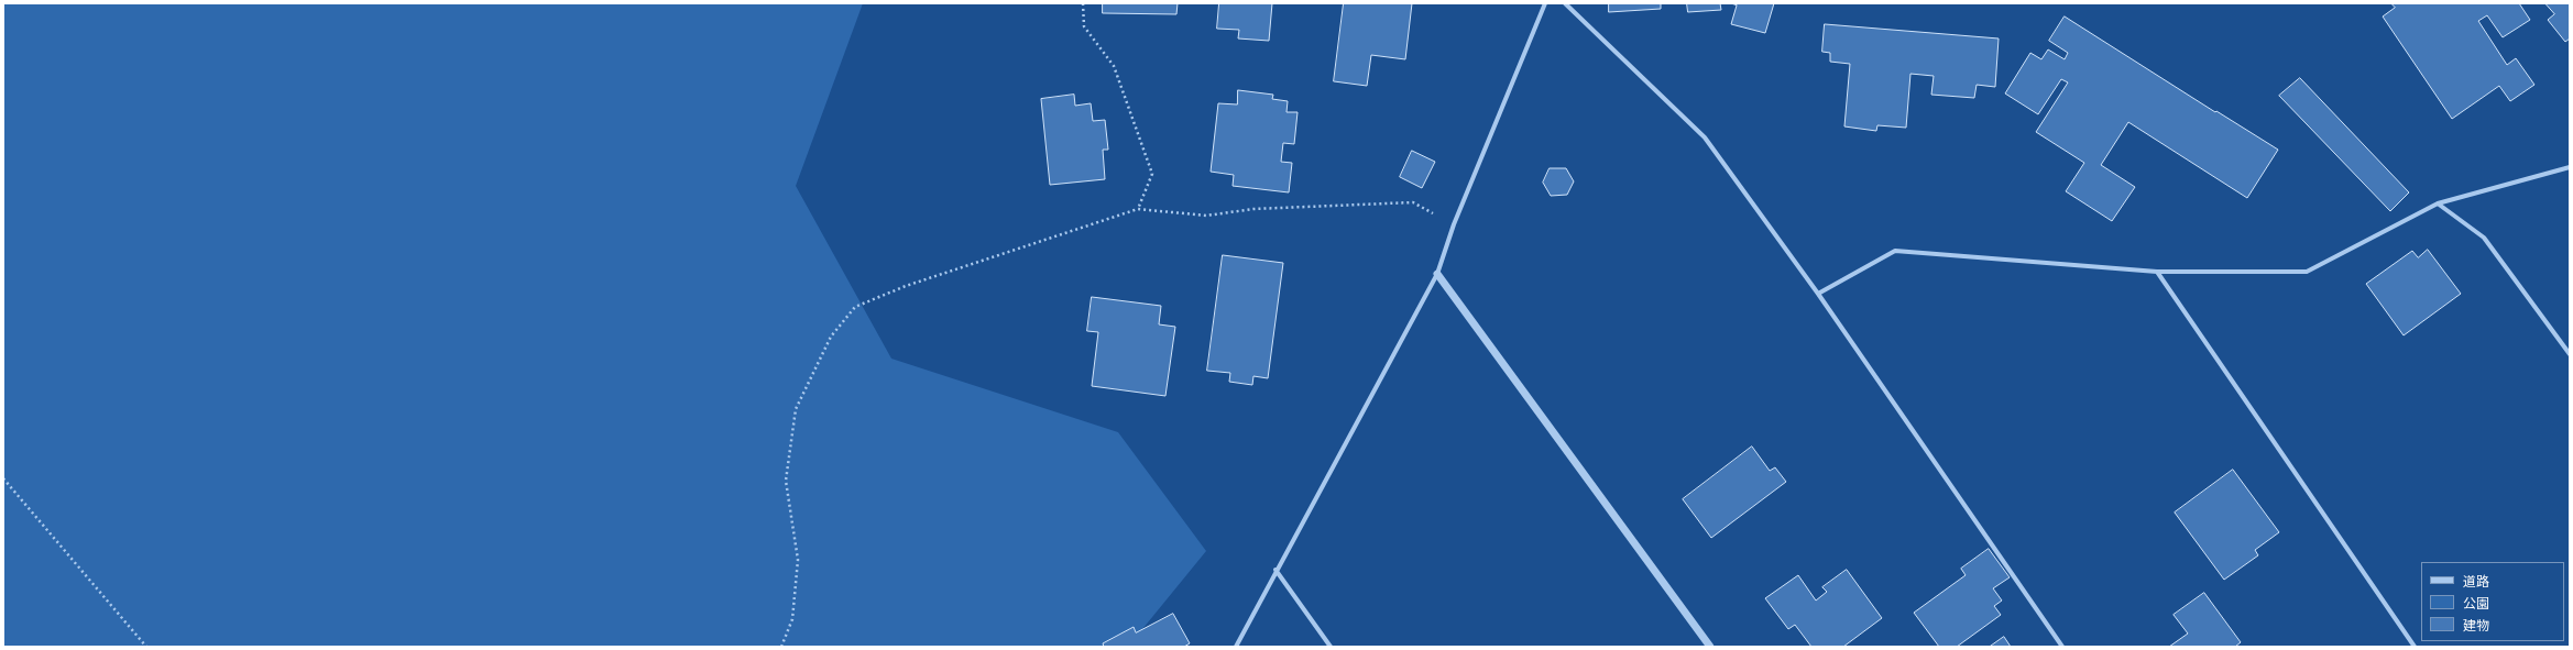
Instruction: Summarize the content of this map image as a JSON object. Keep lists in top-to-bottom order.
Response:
{
  "legend": ["道路", "公園", "建物"]
}
